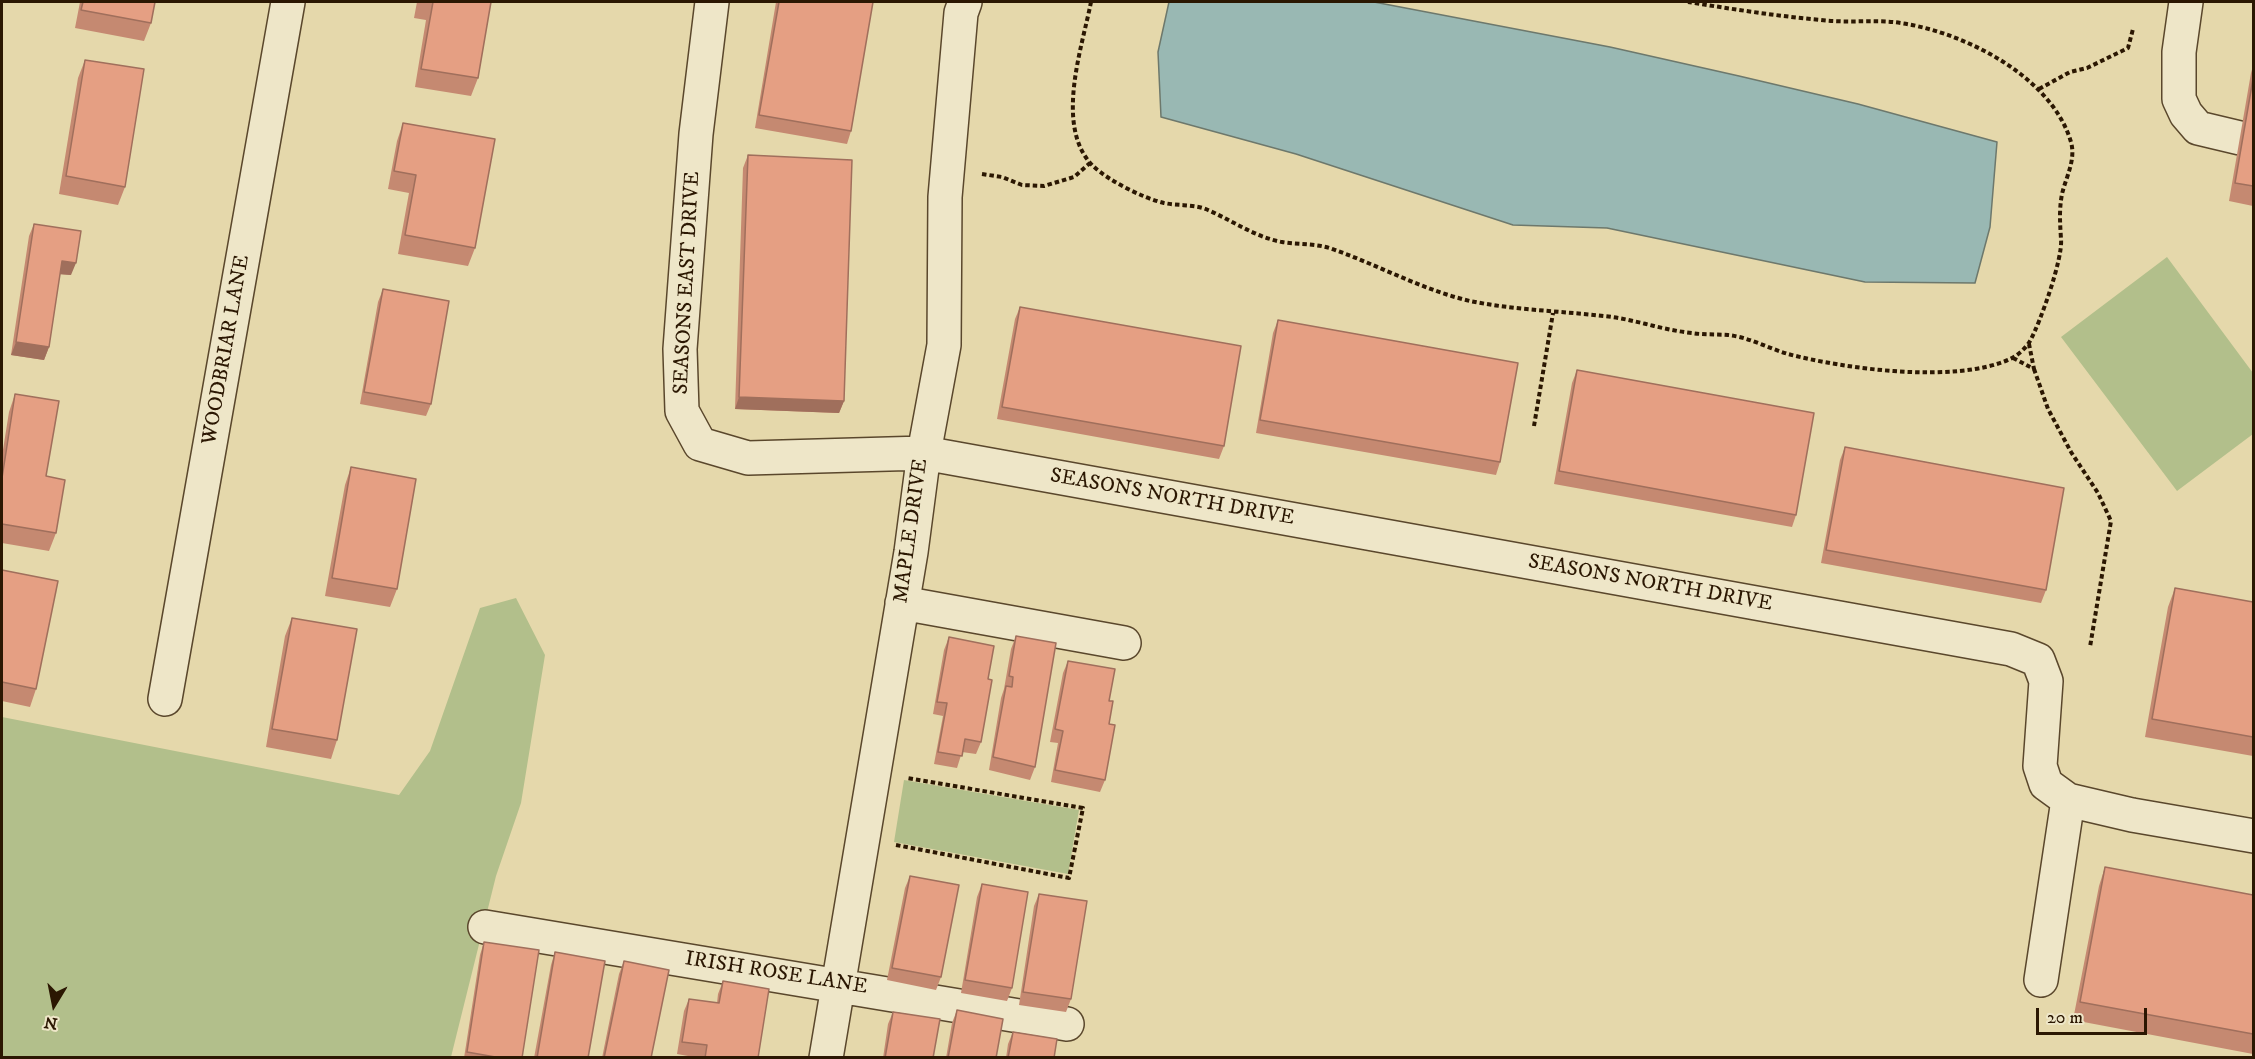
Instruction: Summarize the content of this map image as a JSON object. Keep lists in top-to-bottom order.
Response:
{
  "streets": {
    "street": [
      "SEASONS EAST DRIVE",
      "WOODBRIAR LANE",
      "SEASONS NORTH DRIVE",
      "MAPLE DRIVE",
      "IRISH ROSE LANE"
    ]
  },
  "crossings": [
    ["SEASONS EAST DRIVE", "SEASONS NORTH DRIVE"],
    ["SEASONS EAST DRIVE", "MAPLE DRIVE"],
    ["SEASONS NORTH DRIVE", "MAPLE DRIVE"],
    ["MAPLE DRIVE", "IRISH ROSE LANE"]
  ],
  "scale_bar": "20 m",
  "north": "bottom"
}
